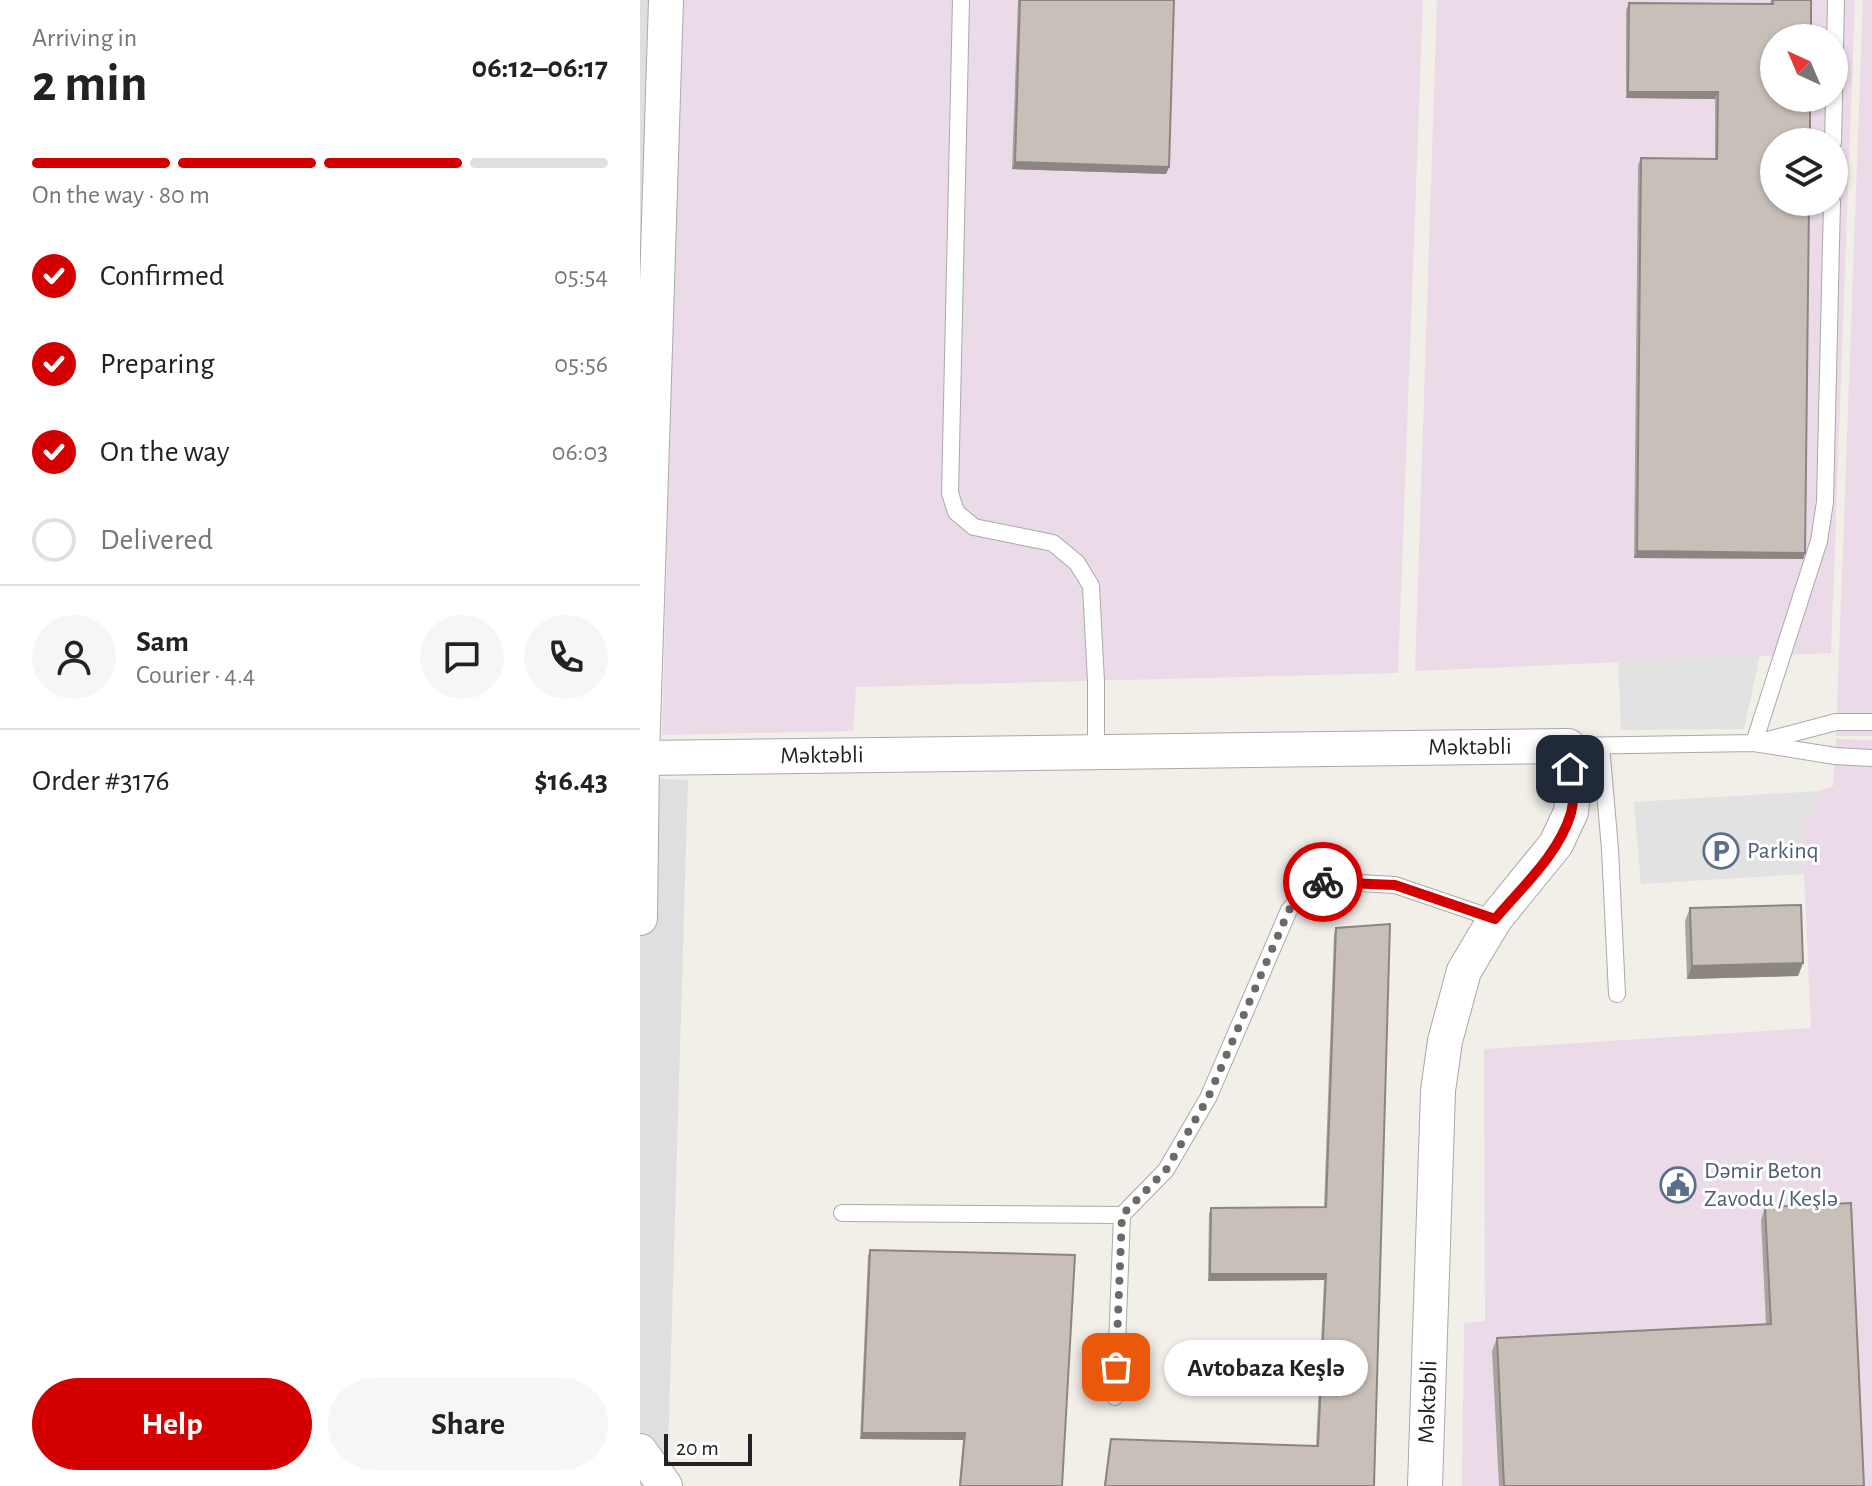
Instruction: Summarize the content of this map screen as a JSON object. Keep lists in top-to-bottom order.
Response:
{
  "streets": {
    "street": ["Məktəbli"]
  },
  "places": {
    "parking": ["Parkinq"],
    "public building": ["Dəmir Beton Zavodu / Keşlə"],
    "other": ["Avtobaza Keşlə"]
  },
  "scale_bar": "20 m",
  "north": "top left",
  "page": {
    "heading": ["2 min", "Arriving in", "06:12–06:17"],
    "panel": [
      "Sam",
      "Courier · 4.4",
      "Order #3176",
      "$16.43"
    ],
    "bar": "On the way · 80 m",
    "list": [
      ["Confirmed", "05:54"],
      ["Preparing", "05:56"],
      ["On the way", "06:03"],
      "Delivered"
    ],
    "bubble": "Avtobaza Keşlə",
    "buttons": ["Help", "Share"],
    "scale": "20 m"
  }
}
